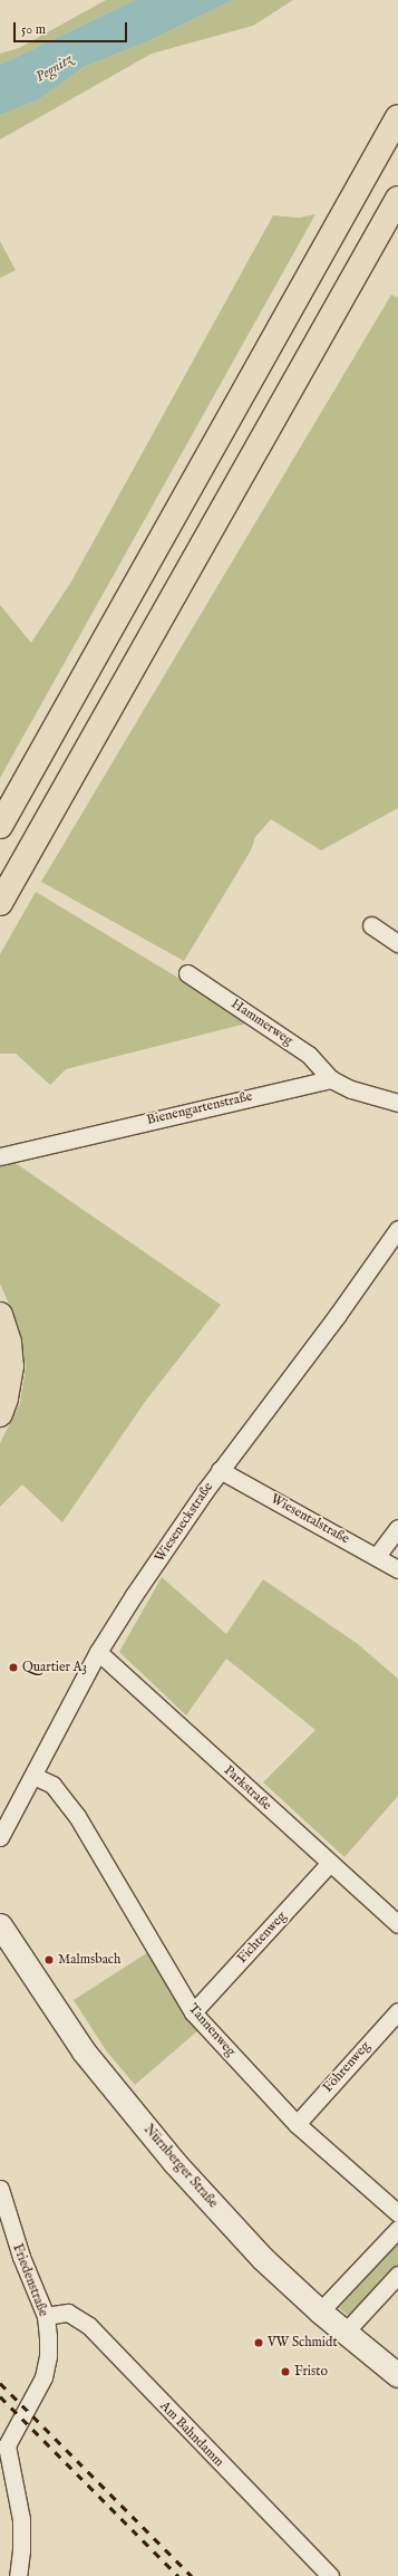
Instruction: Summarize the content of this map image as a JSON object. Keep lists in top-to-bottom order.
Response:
{
  "streets": {
    "main road": ["Nürnberger Straße"],
    "street": [
      "Hammerweg",
      "Bienengartenstraße",
      "Wiesentalstraße",
      "Wieseneckstraße",
      "Parkstraße",
      "Fichtenweg",
      "Tannenweg",
      "Föhrenweg",
      "Friedenstraße",
      "Am Bahndamm"
    ]
  },
  "crossings": [
    ["Hammerweg", "Bienengartenstraße"],
    ["Wiesentalstraße", "Wieseneckstraße"],
    ["Wieseneckstraße", "Parkstraße"],
    ["Wieseneckstraße", "Tannenweg"],
    ["Parkstraße", "Fichtenweg"],
    ["Fichtenweg", "Tannenweg"],
    ["Tannenweg", "Föhrenweg"],
    ["Friedenstraße", "Am Bahndamm"]
  ],
  "water": ["Pegnitz"],
  "places": [
    "Quartier A3",
    "Malmsbach",
    "VW Schmidt",
    "Fristo"
  ],
  "scale_bar": "50 m"
}
